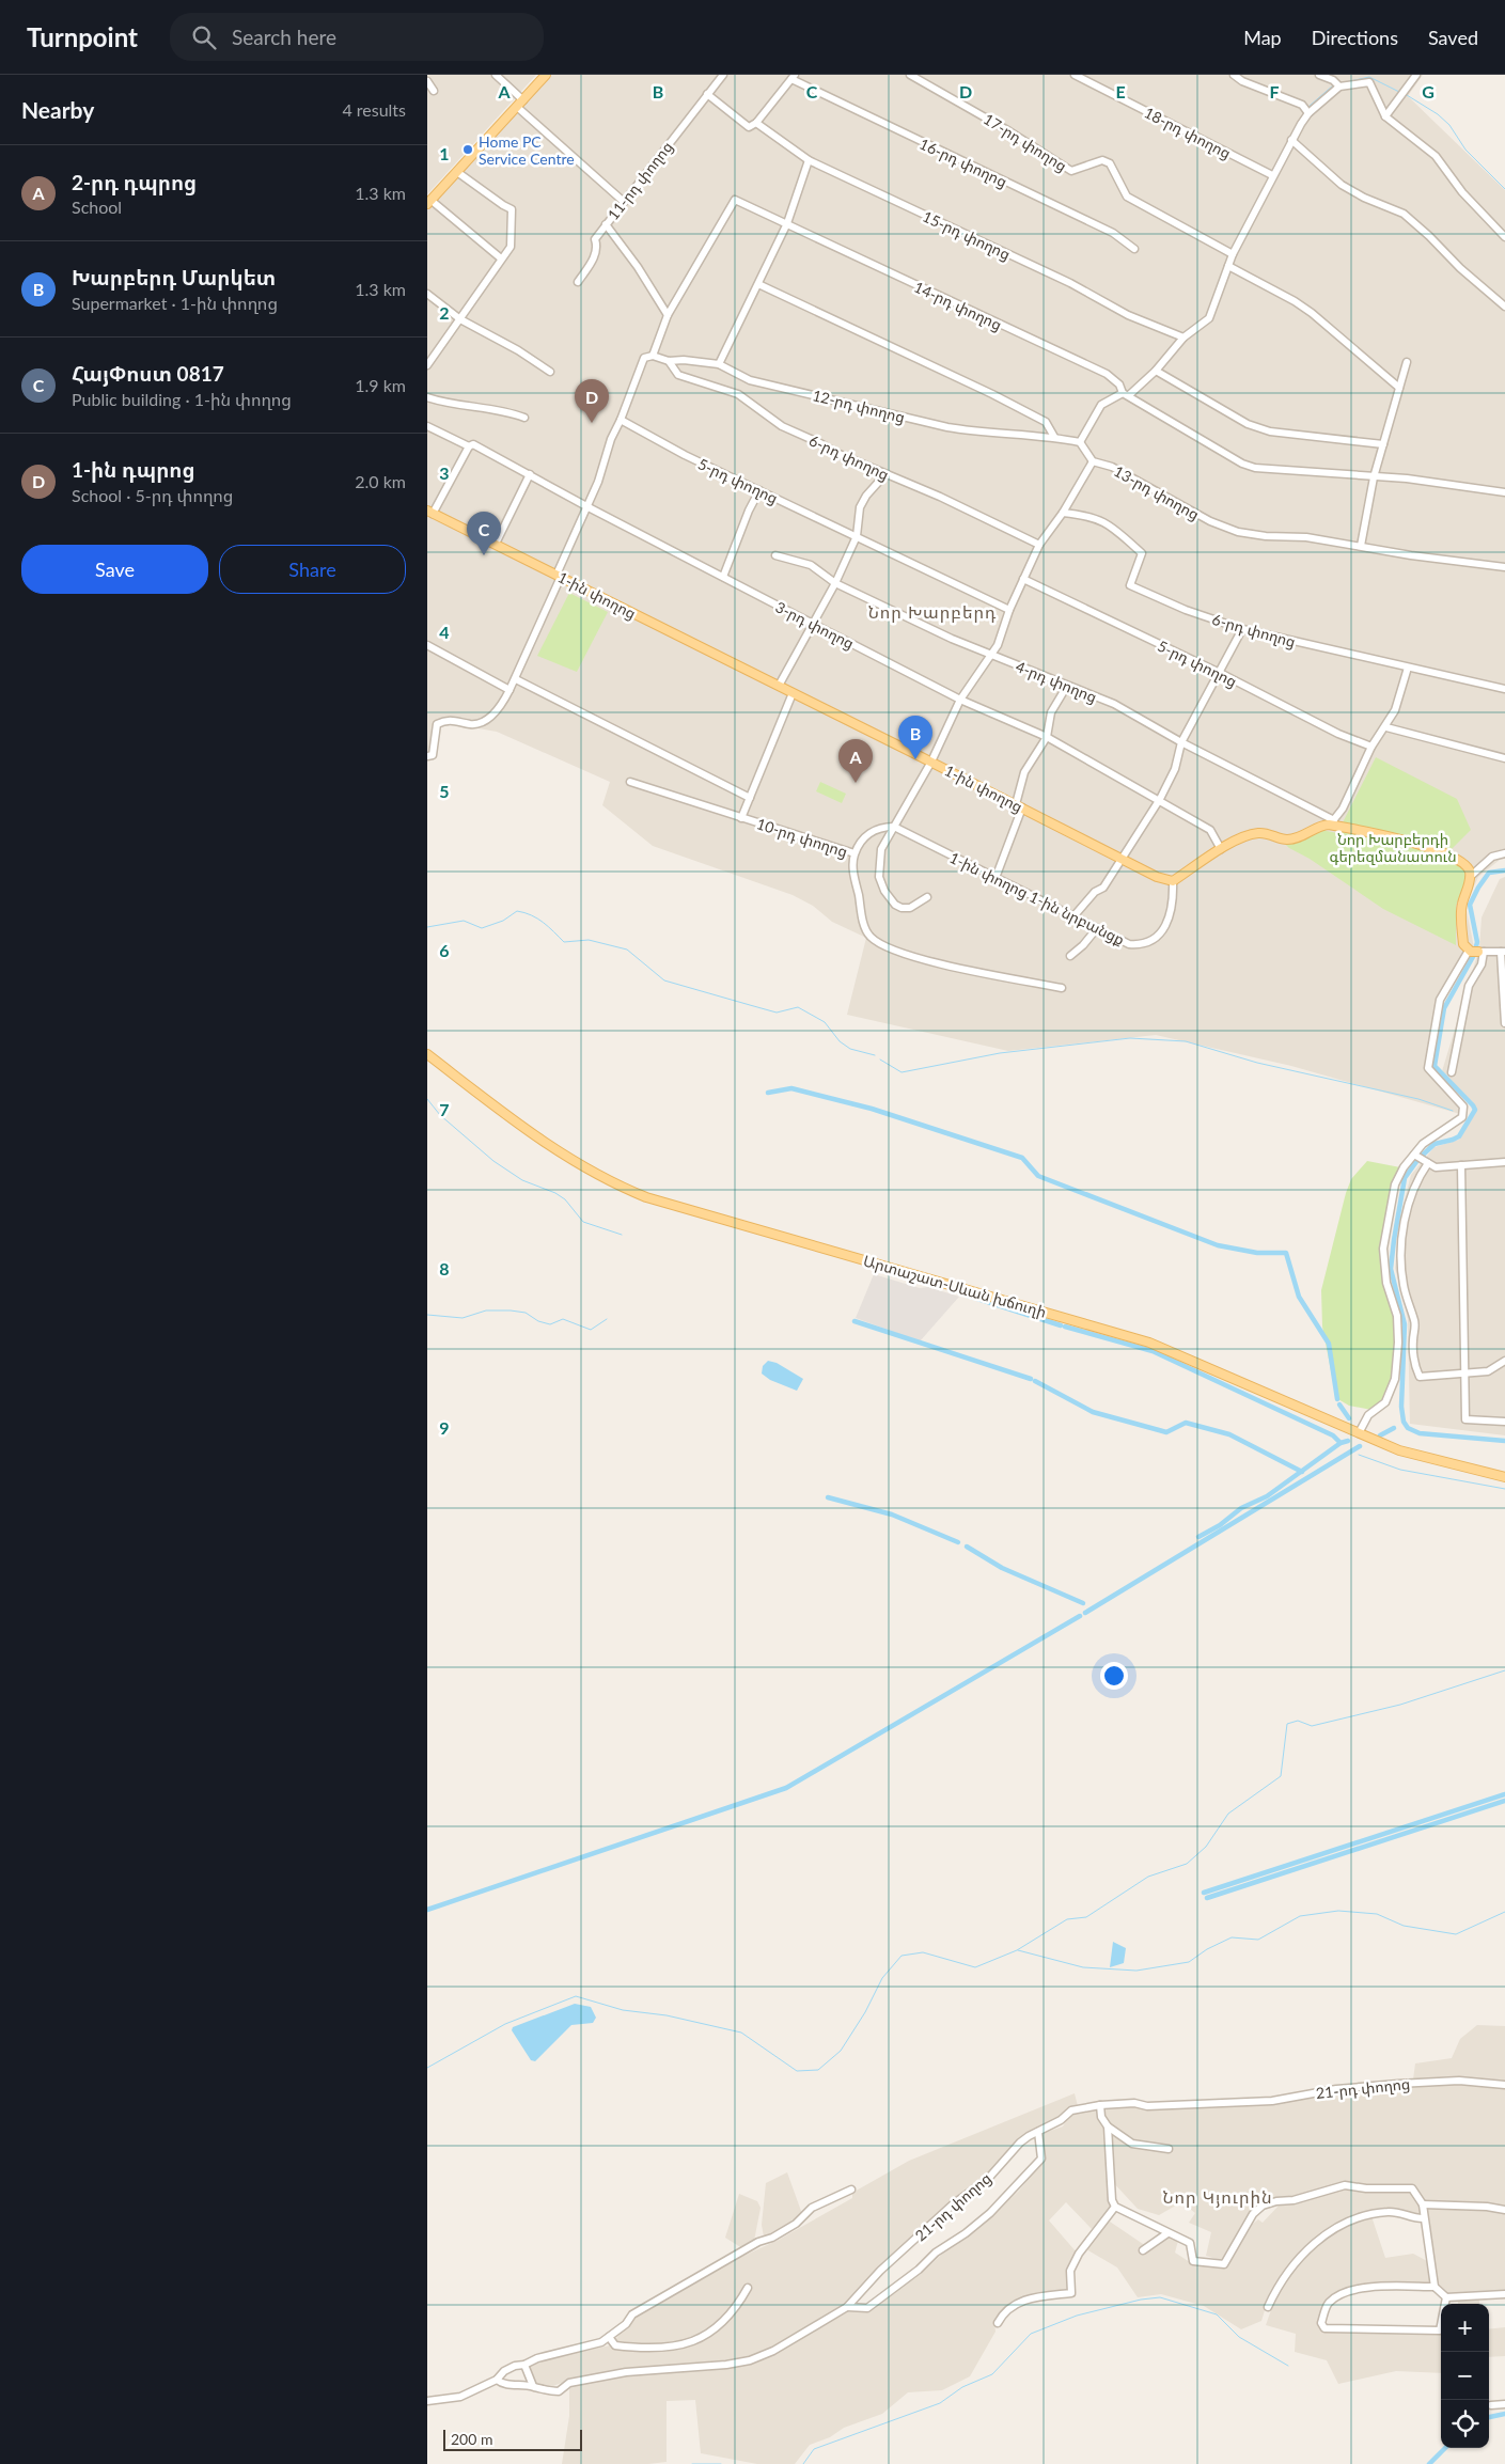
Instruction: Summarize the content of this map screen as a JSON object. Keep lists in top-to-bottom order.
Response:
{
  "streets": {
    "main road": ["1-ին փողոց", "Արտաշատ-Սևան խճուղի"],
    "street": [
      "18-րդ փողոց",
      "17-րդ փողոց",
      "16-րդ փողոց",
      "11-րդ փողոց",
      "15-րդ փողոց",
      "14-րդ փողոց",
      "12-րդ փողոց",
      "6-րդ փողոց",
      "5-րդ փողոց",
      "13-րդ փողոց",
      "3-րդ փողոց",
      "4-րդ փողոց",
      "10-րդ փողոց",
      "1-ին փողոց 1-ին նրբանցք",
      "21-րդ փողոց"
    ]
  },
  "crossings": [
    ["11-րդ փողոց", "15-րդ փողոց"],
    ["11-րդ փողոց", "14-րդ փողոց"],
    ["12-րդ փողոց", "6-րդ փողոց"],
    ["1-ին փողոց", "1-ին փողոց 1-ին նրբանցք"]
  ],
  "districts": ["Նոր Խարբերդ", "Նոր Կյուրին"],
  "parks": ["Նոր Խարբերդի գերեզմանատուն"],
  "places": ["Home PC Service Centre"],
  "scale_bar": "200 m",
  "page": {
    "header": "Turnpoint",
    "search": "Search here",
    "nav": ["Map", "Directions", "Saved"],
    "heading": ["Nearby", "4 results"],
    "list": [
      {
        "mark": "A",
        "name": "2-րդ դպրոց",
        "note": "School",
        "value": "1.3 km"
      },
      {
        "mark": "B",
        "name": "Խարբերդ Մարկետ",
        "note": "Supermarket · 1-ին փողոց",
        "value": "1.3 km"
      },
      {
        "mark": "C",
        "name": "ՀայՓոստ 0817",
        "note": "Public building · 1-ին փողոց",
        "value": "1.9 km"
      },
      {
        "mark": "D",
        "name": "1-ին դպրոց",
        "note": "School · 5-րդ փողոց",
        "value": "2.0 km"
      }
    ],
    "pins": [
      "D",
      "C",
      "B",
      "A"
    ],
    "buttons": ["Save", "Share"],
    "map_buttons": ["+", "−"],
    "scale": "200 m"
  },
  "grid": {
    "columns": [
      "A",
      "B",
      "C",
      "D",
      "E",
      "F",
      "G"
    ],
    "rows": [
      "1",
      "2",
      "3",
      "4",
      "5",
      "6",
      "7",
      "8",
      "9"
    ]
  }
}
